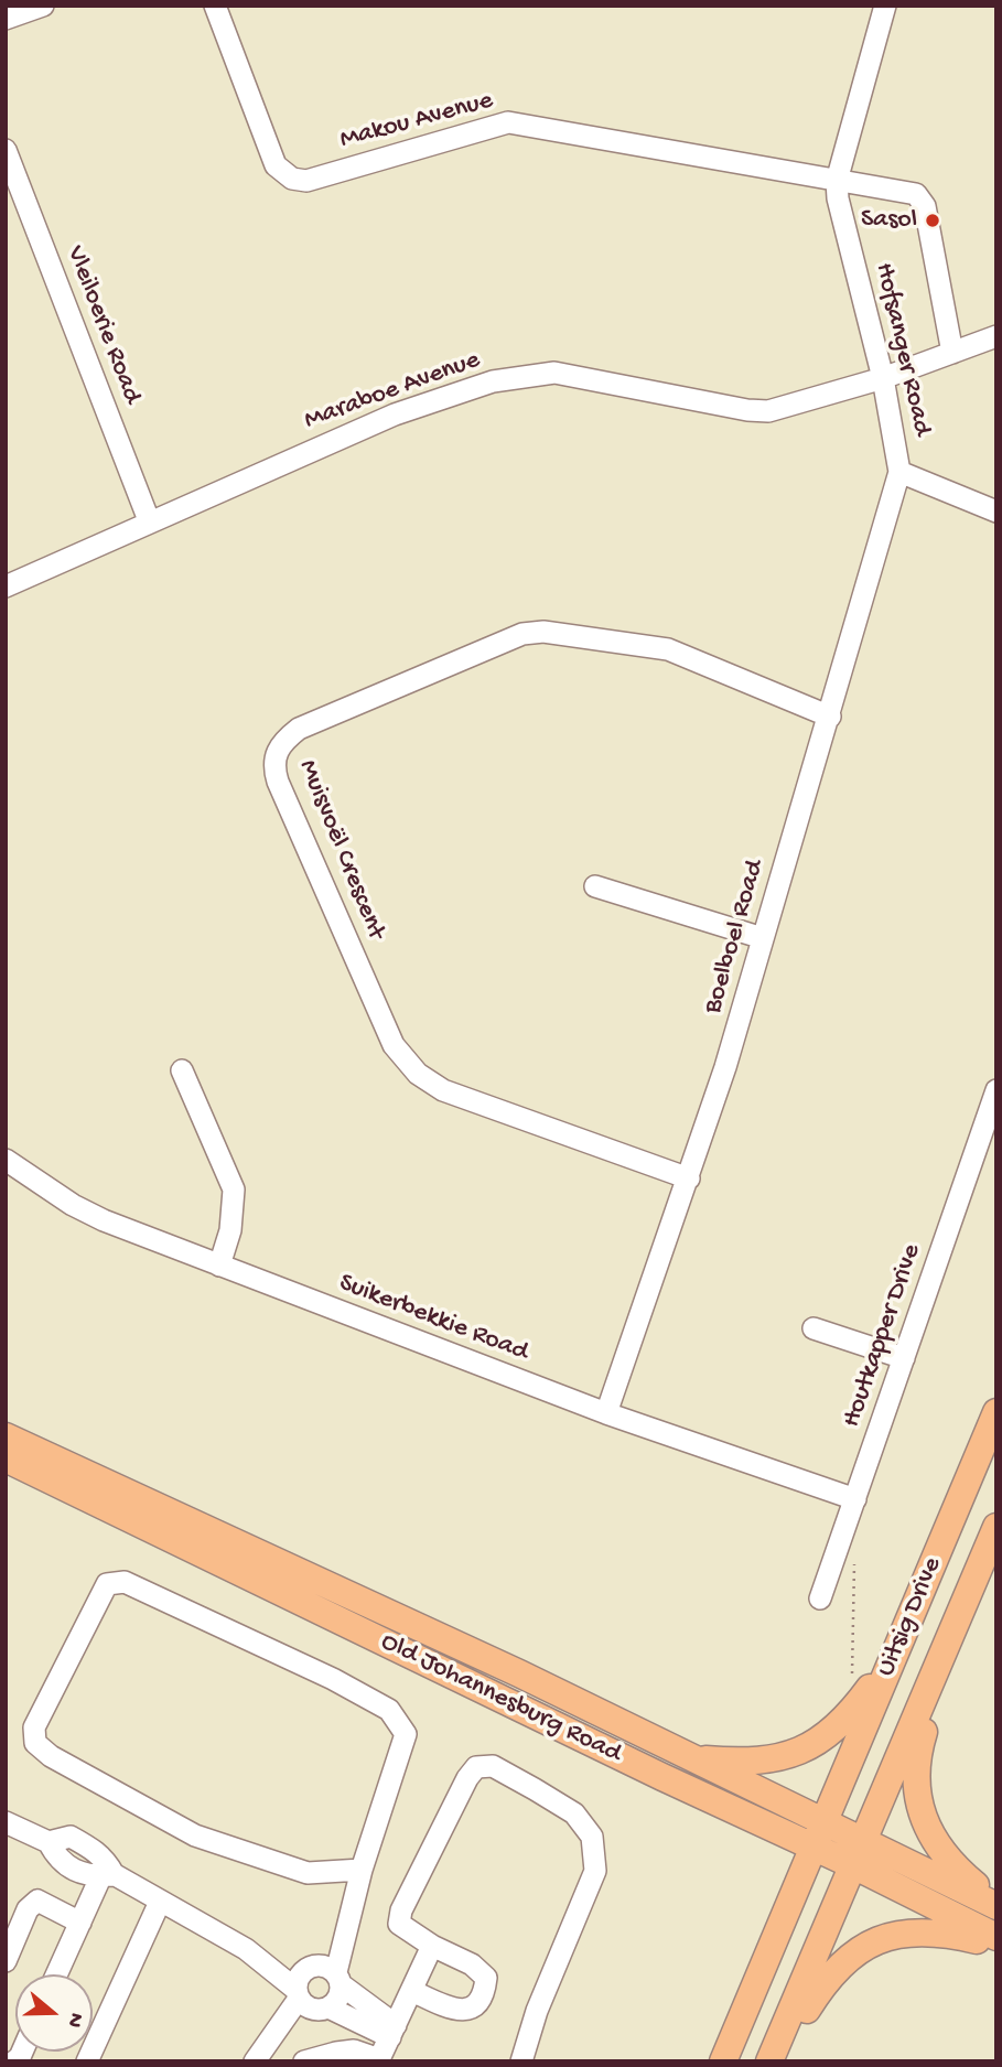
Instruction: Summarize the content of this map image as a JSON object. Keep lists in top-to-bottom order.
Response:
{
  "streets": {
    "main road": ["Uitsig Drive", "Old Johannesburg Road"],
    "street": [
      "Makou Avenue",
      "Vleiloerie Road",
      "Hofsanger Road",
      "Maraboe Avenue",
      "Muisvoël Crescent",
      "Boelboel Road",
      "Suikerbekkie Road",
      "Houtkapper Drive"
    ]
  },
  "crossings": [
    ["Makou Avenue", "Hofsanger Road"],
    ["Vleiloerie Road", "Maraboe Avenue"],
    ["Hofsanger Road", "Maraboe Avenue"],
    ["Hofsanger Road", "Boelboel Road"],
    ["Muisvoël Crescent", "Boelboel Road"],
    ["Boelboel Road", "Suikerbekkie Road"],
    ["Suikerbekkie Road", "Houtkapper Drive"],
    ["Uitsig Drive", "Old Johannesburg Road"]
  ],
  "places": ["Sasol"],
  "north": "right"
}
